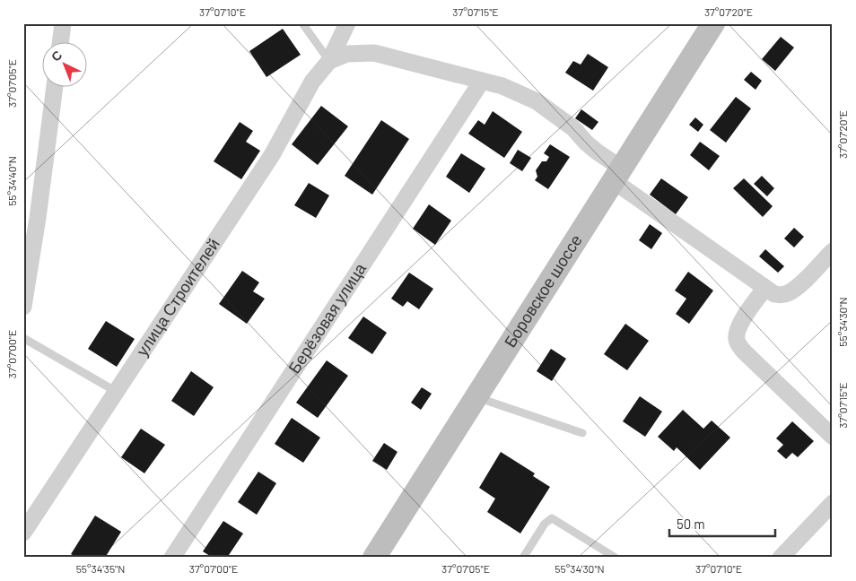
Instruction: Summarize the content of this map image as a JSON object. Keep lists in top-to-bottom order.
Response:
{
  "streets": {
    "main road": ["Боровское шоссе"],
    "street": ["улица Строителей", "Берёзовая улица"]
  },
  "scale_bar": "50 m",
  "north": "top left",
  "coordinates": [
    "37°07'10\"E",
    "37°07'15\"E",
    "37°07'20\"E",
    "37°07'05\"E",
    "55°34'40\"N",
    "55°34'30\"N",
    "37°07'00\"E",
    "55°34'35\"N"
  ]
}
